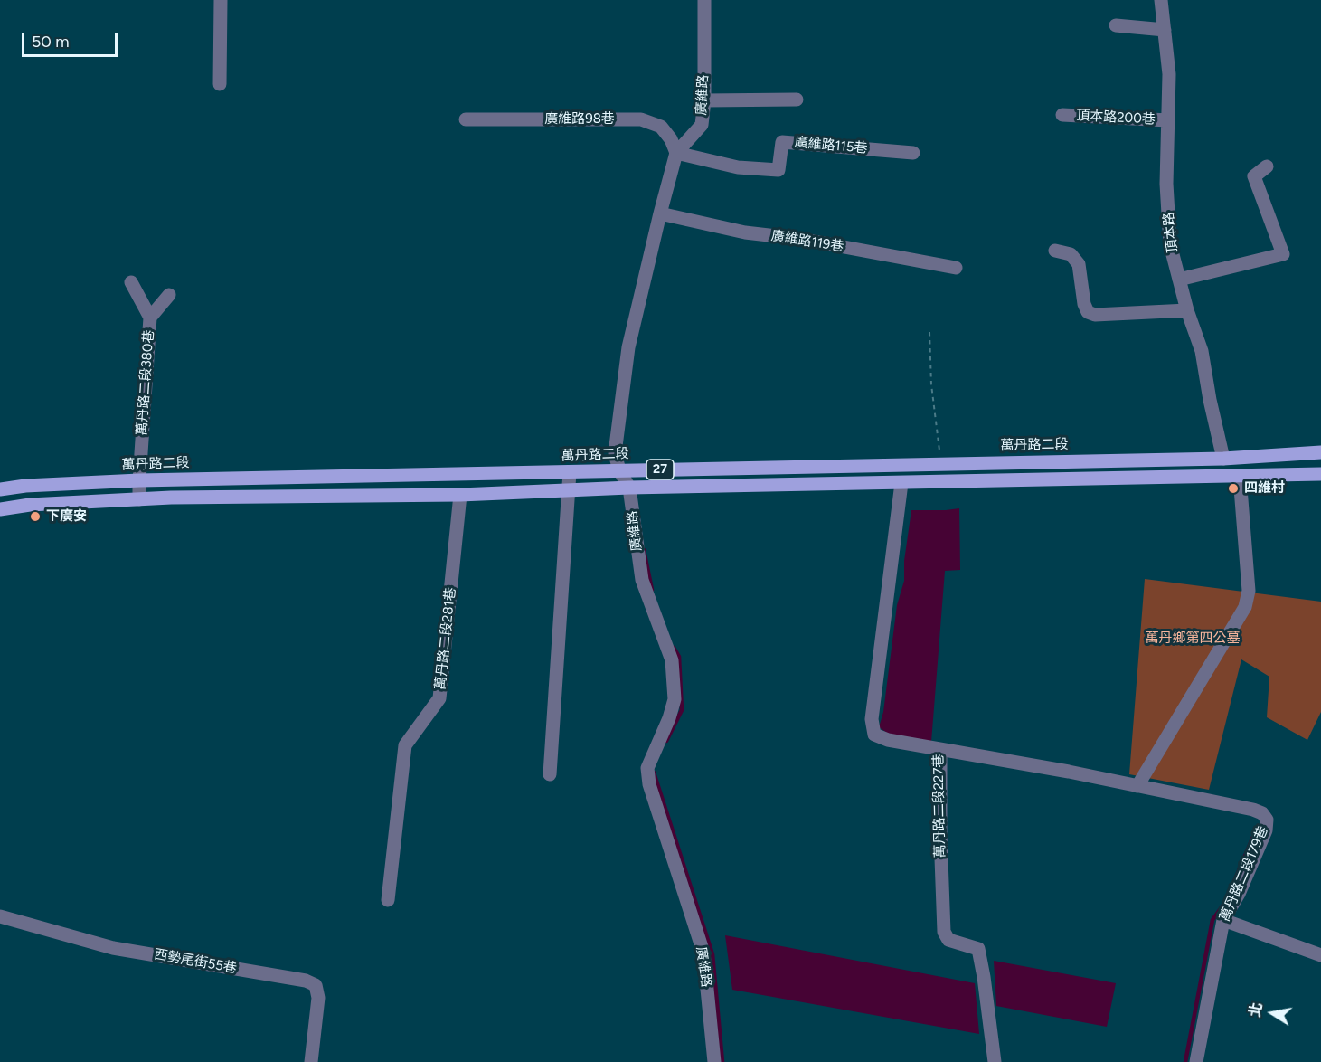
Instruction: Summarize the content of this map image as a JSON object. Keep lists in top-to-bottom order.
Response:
{
  "streets": {
    "main road": ["萬丹路二段", "27"],
    "street": [
      "廣維路",
      "頂本路200巷",
      "廣維路98巷",
      "廣維路115巷",
      "頂本路",
      "廣維路119巷",
      "萬丹路二段380巷",
      "萬丹路二段281巷",
      "萬丹路二段227巷",
      "萬丹路二段179巷",
      "西勢尾街55巷"
    ]
  },
  "crossings": [
    ["廣維路", "廣維路98巷"],
    ["廣維路", "廣維路115巷"],
    ["廣維路", "廣維路119巷"],
    ["廣維路", "萬丹路二段"],
    ["廣維路", "27"],
    ["頂本路200巷", "頂本路"],
    ["廣維路98巷", "廣維路115巷"],
    ["頂本路", "萬丹路二段"],
    ["萬丹路二段380巷", "萬丹路二段"],
    ["萬丹路二段380巷", "27"],
    ["27", "萬丹路二段281巷"],
    ["27", "萬丹路二段227巷"],
    ["萬丹路二段227巷", "萬丹路二段179巷"]
  ],
  "parks": ["萬丹鄉第四公墓"],
  "places": ["四維村", "下廣安"],
  "scale_bar": "50 m",
  "north": "left"
}
